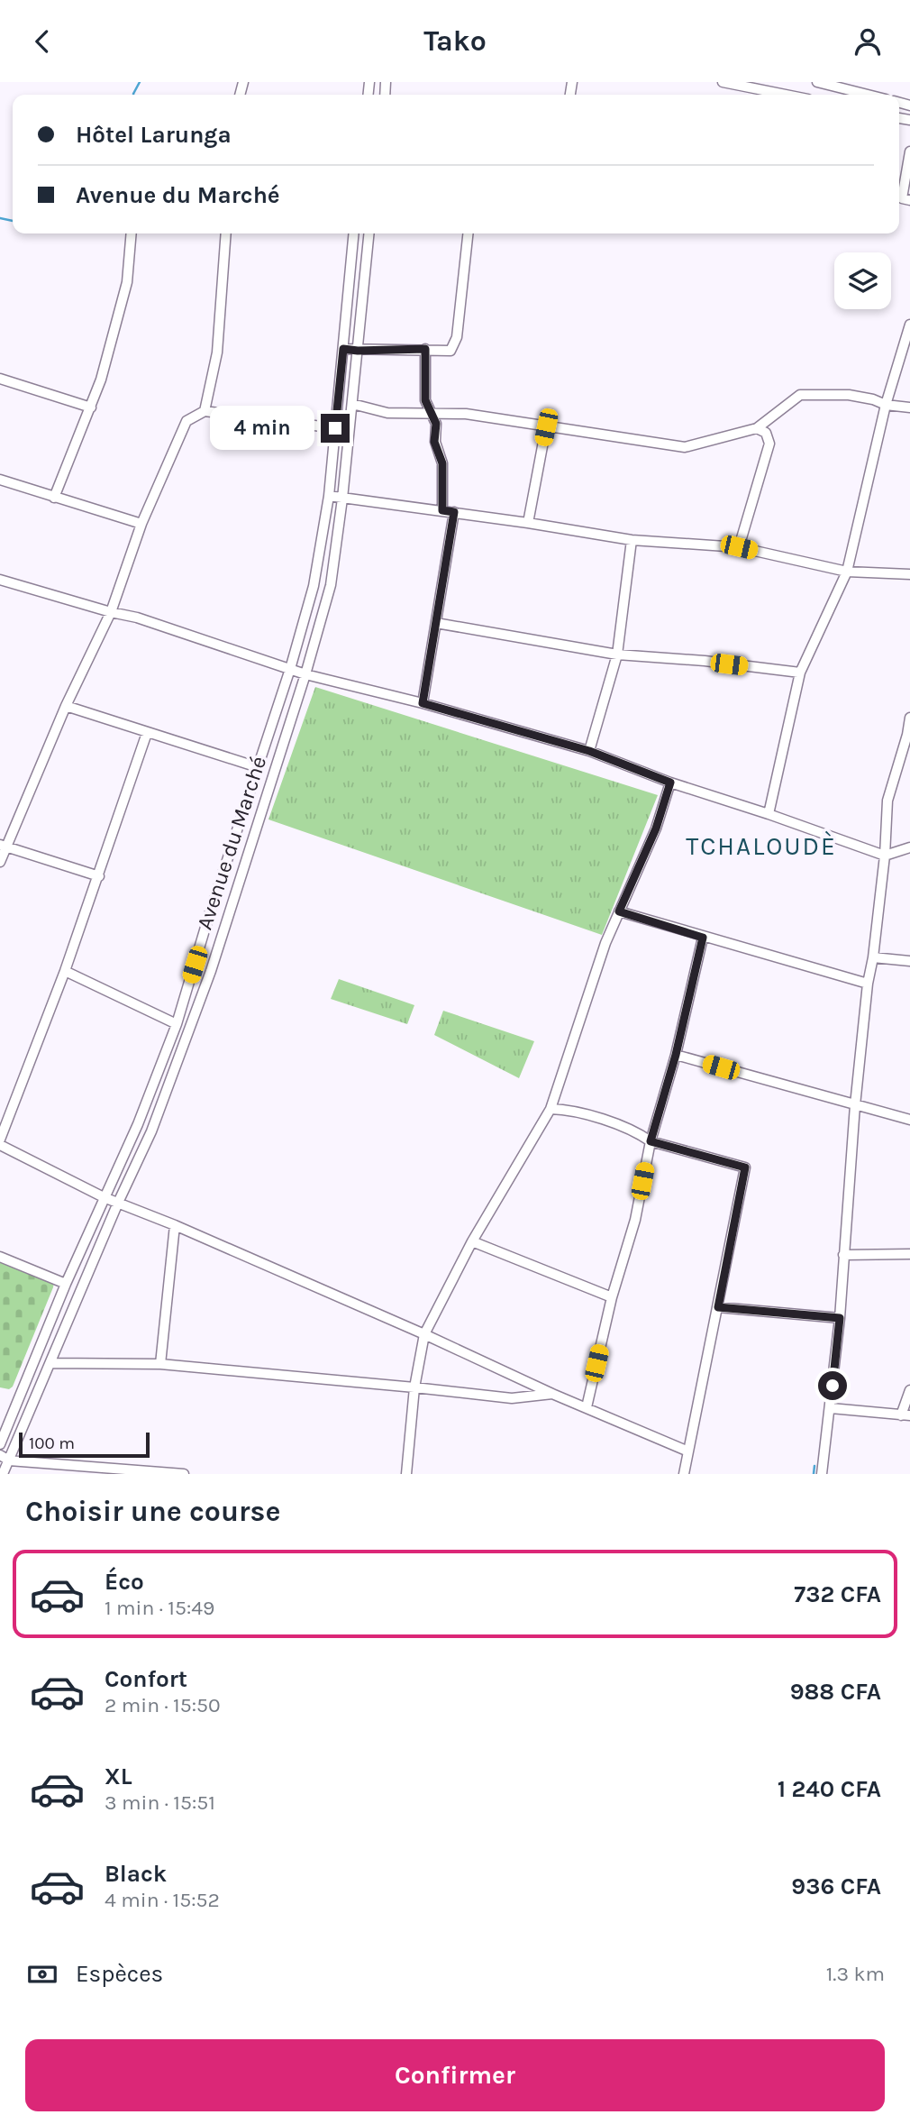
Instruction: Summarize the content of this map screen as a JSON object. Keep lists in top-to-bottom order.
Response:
{
  "streets": {
    "street": ["Avenue du Marché"]
  },
  "districts": ["TCHALOUDÈ"],
  "scale_bar": "100 m",
  "page": {
    "header": "Tako",
    "banner": ["Hôtel Larunga", "Avenue du Marché"],
    "bubble": "4 min",
    "scale": "100 m",
    "heading": "Choisir une course",
    "list": [
      {
        "name": "Éco",
        "note": "1 min · 15:49",
        "value": "732 CFA"
      },
      {
        "name": "Confort",
        "note": "2 min · 15:50",
        "value": "988 CFA"
      },
      {
        "name": "XL",
        "note": "3 min · 15:51",
        "value": "1 240 CFA"
      },
      {
        "name": "Black",
        "note": "4 min · 15:52",
        "value": "936 CFA"
      }
    ],
    "pay": ["Espèces", "1.3 km"],
    "buttons": "Confirmer"
  }
}
